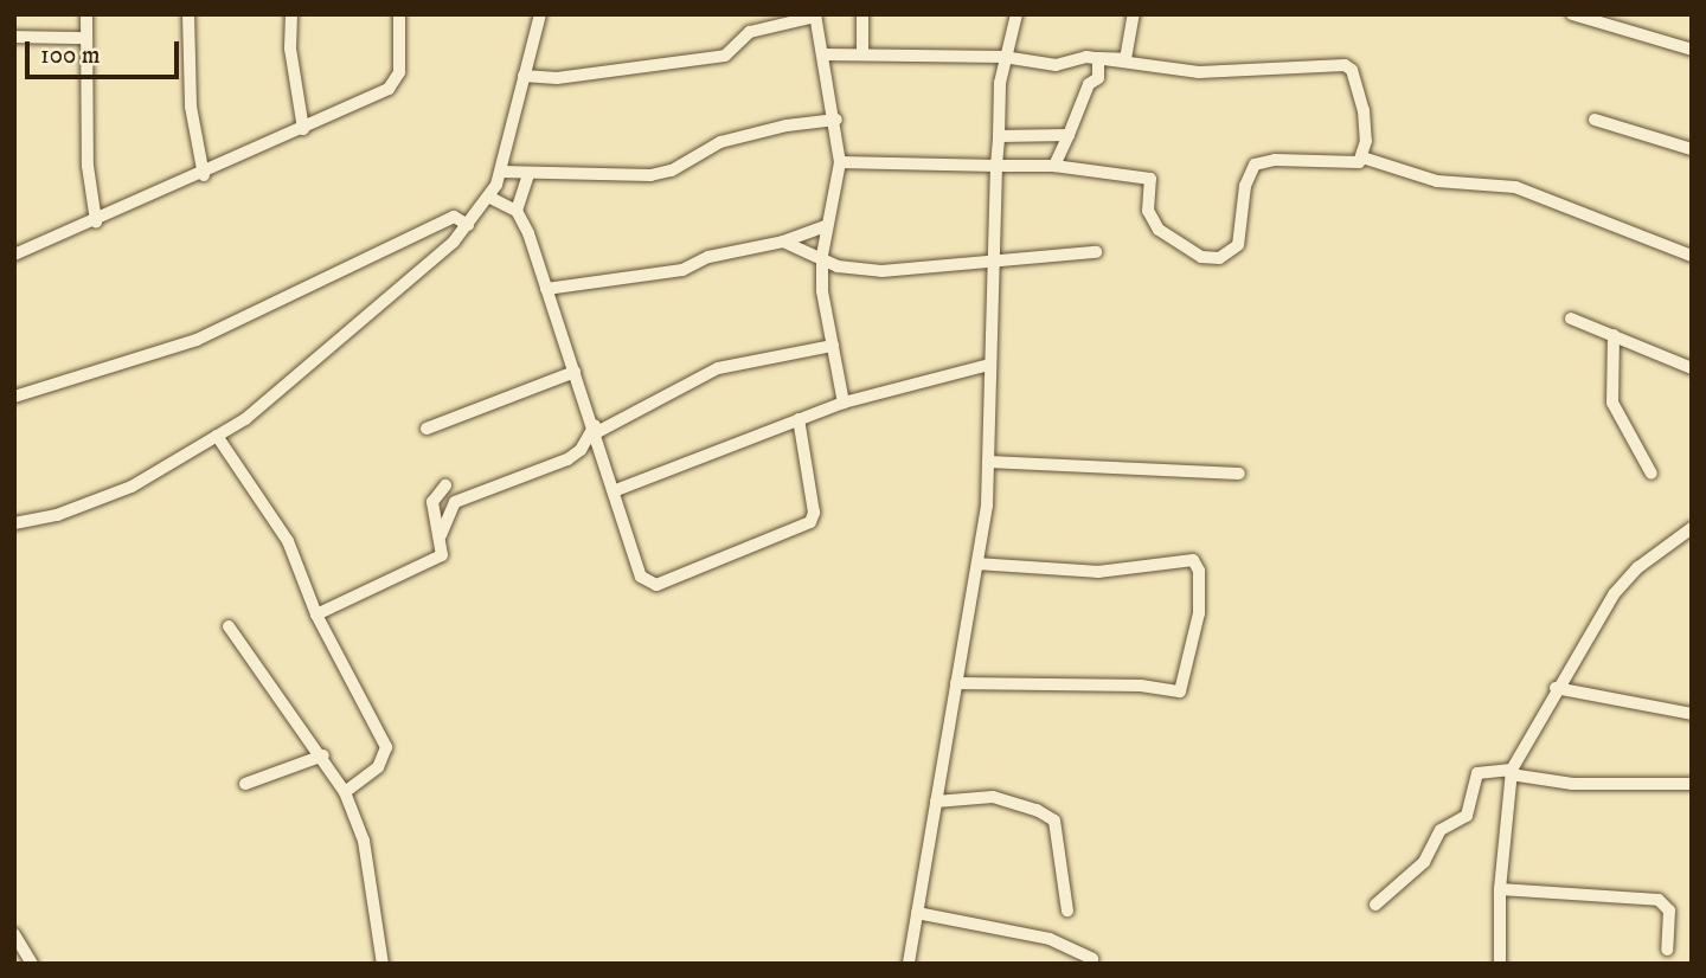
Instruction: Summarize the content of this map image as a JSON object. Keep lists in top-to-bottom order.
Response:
{
  "scale_bar": "100 m"
}
